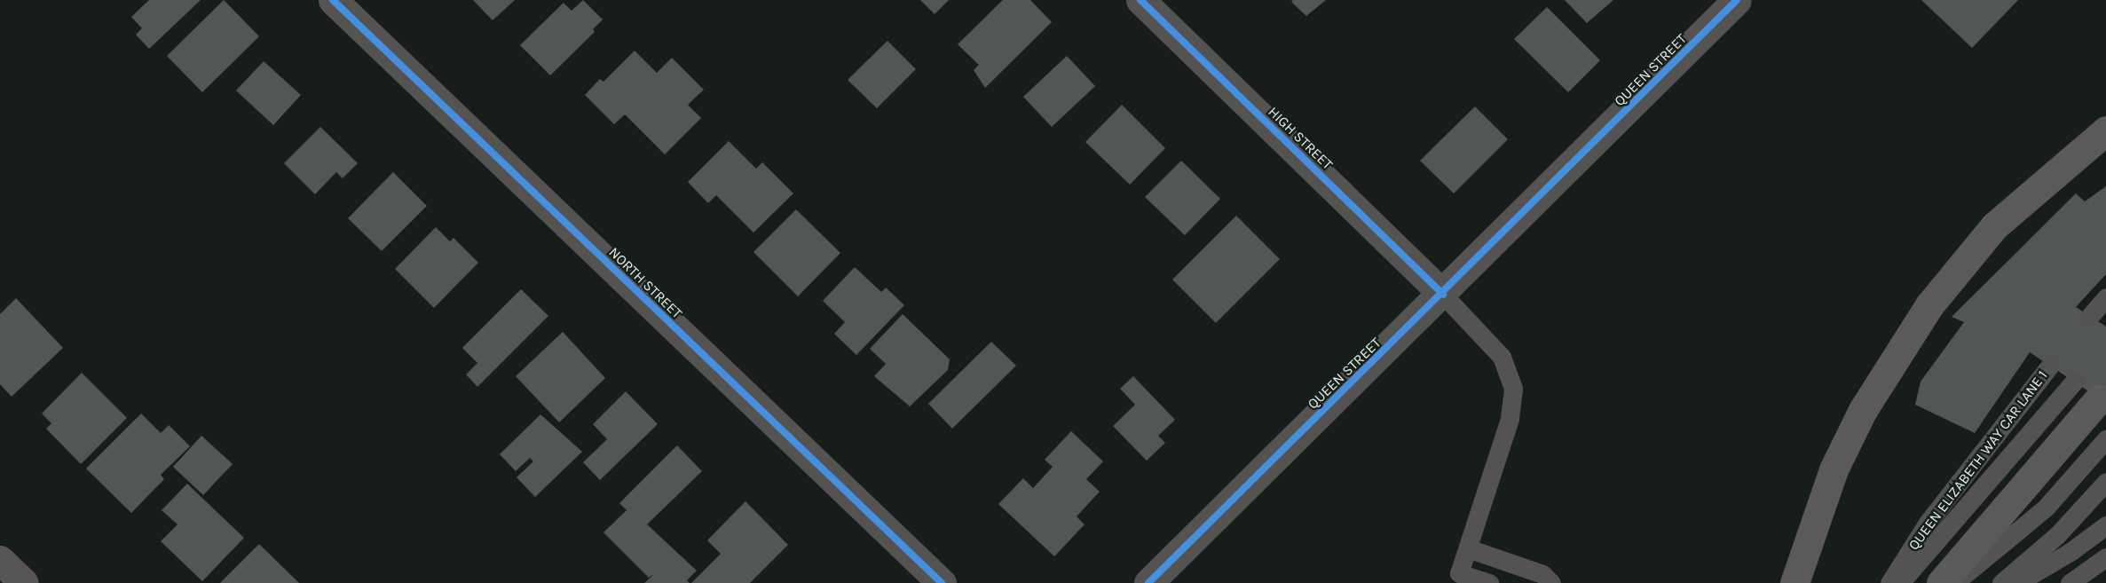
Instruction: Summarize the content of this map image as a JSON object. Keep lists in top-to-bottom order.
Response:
{
  "streets": {
    "street": ["QUEEN STREET", "HIGH STREET", "NORTH STREET"],
    "lane": ["QUEEN ELIZABETH WAY CAR LANE 1"]
  },
  "crossings": [
    ["QUEEN STREET", "HIGH STREET"]
  ]
}
